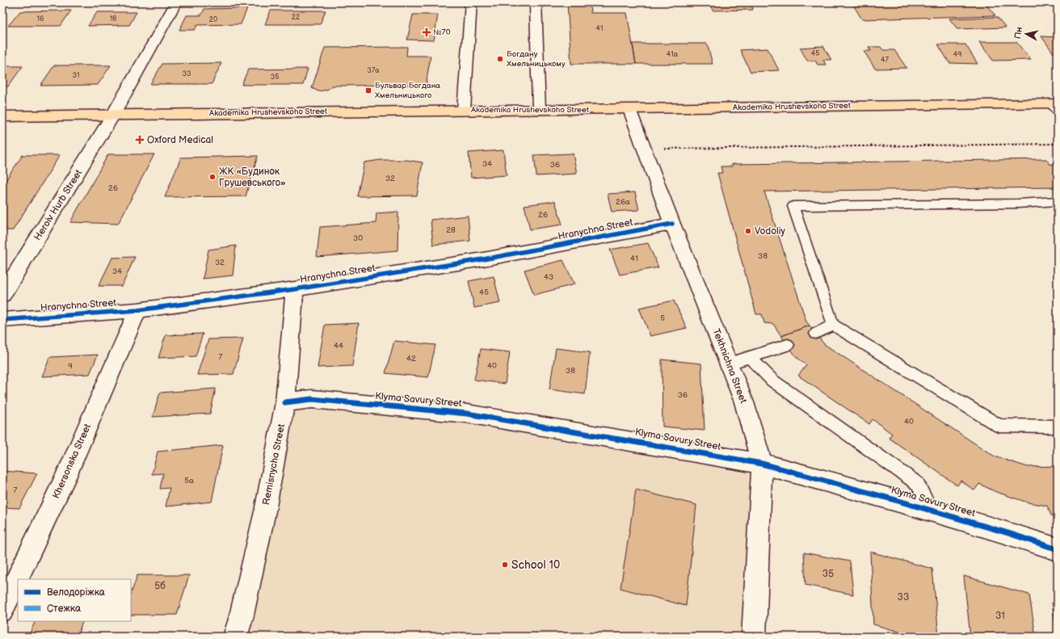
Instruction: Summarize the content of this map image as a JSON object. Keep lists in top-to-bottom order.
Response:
{
  "streets": {
    "main road": ["Akademika Hrushevskoho Street"],
    "street": [
      "Heroiv Hurb Street",
      "Hranychna Street",
      "Tekhnichna Street",
      "Klyma Savury Street",
      "Khersonska Street",
      "Remisnycha Street"
    ]
  },
  "crossings": [
    ["Akademika Hrushevskoho Street", "Heroiv Hurb Street"],
    ["Akademika Hrushevskoho Street", "Tekhnichna Street"],
    ["Hranychna Street", "Tekhnichna Street"],
    ["Hranychna Street", "Khersonska Street"],
    ["Hranychna Street", "Remisnycha Street"],
    ["Tekhnichna Street", "Klyma Savury Street"],
    ["Klyma Savury Street", "Remisnycha Street"]
  ],
  "places": {
    "health": ["№70", "Oxford Medical"],
    "other": [
      "Богдану Хмельницькому",
      "ЖК «Будинок Грушевського»",
      "Vodoliy",
      "School 10"
    ],
    "transit": ["Бульвар Богдана Хмельницького"]
  },
  "house_numbers": [
    "22",
    "16",
    "18",
    "20",
    "41",
    "45",
    "41а",
    "49",
    "47",
    "37а",
    "33",
    "31",
    "35",
    "34",
    "36",
    "32",
    "26",
    "26а",
    "26",
    "28",
    "30",
    "38",
    "41",
    "32",
    "34",
    "43",
    "45",
    "5",
    "44",
    "7",
    "42",
    "9",
    "40",
    "38",
    "36",
    "40",
    "5а",
    "7",
    "35",
    "5б",
    "33",
    "31"
  ],
  "legend": ["Велодоріжка", "Стежка"],
  "north": "left"
}
